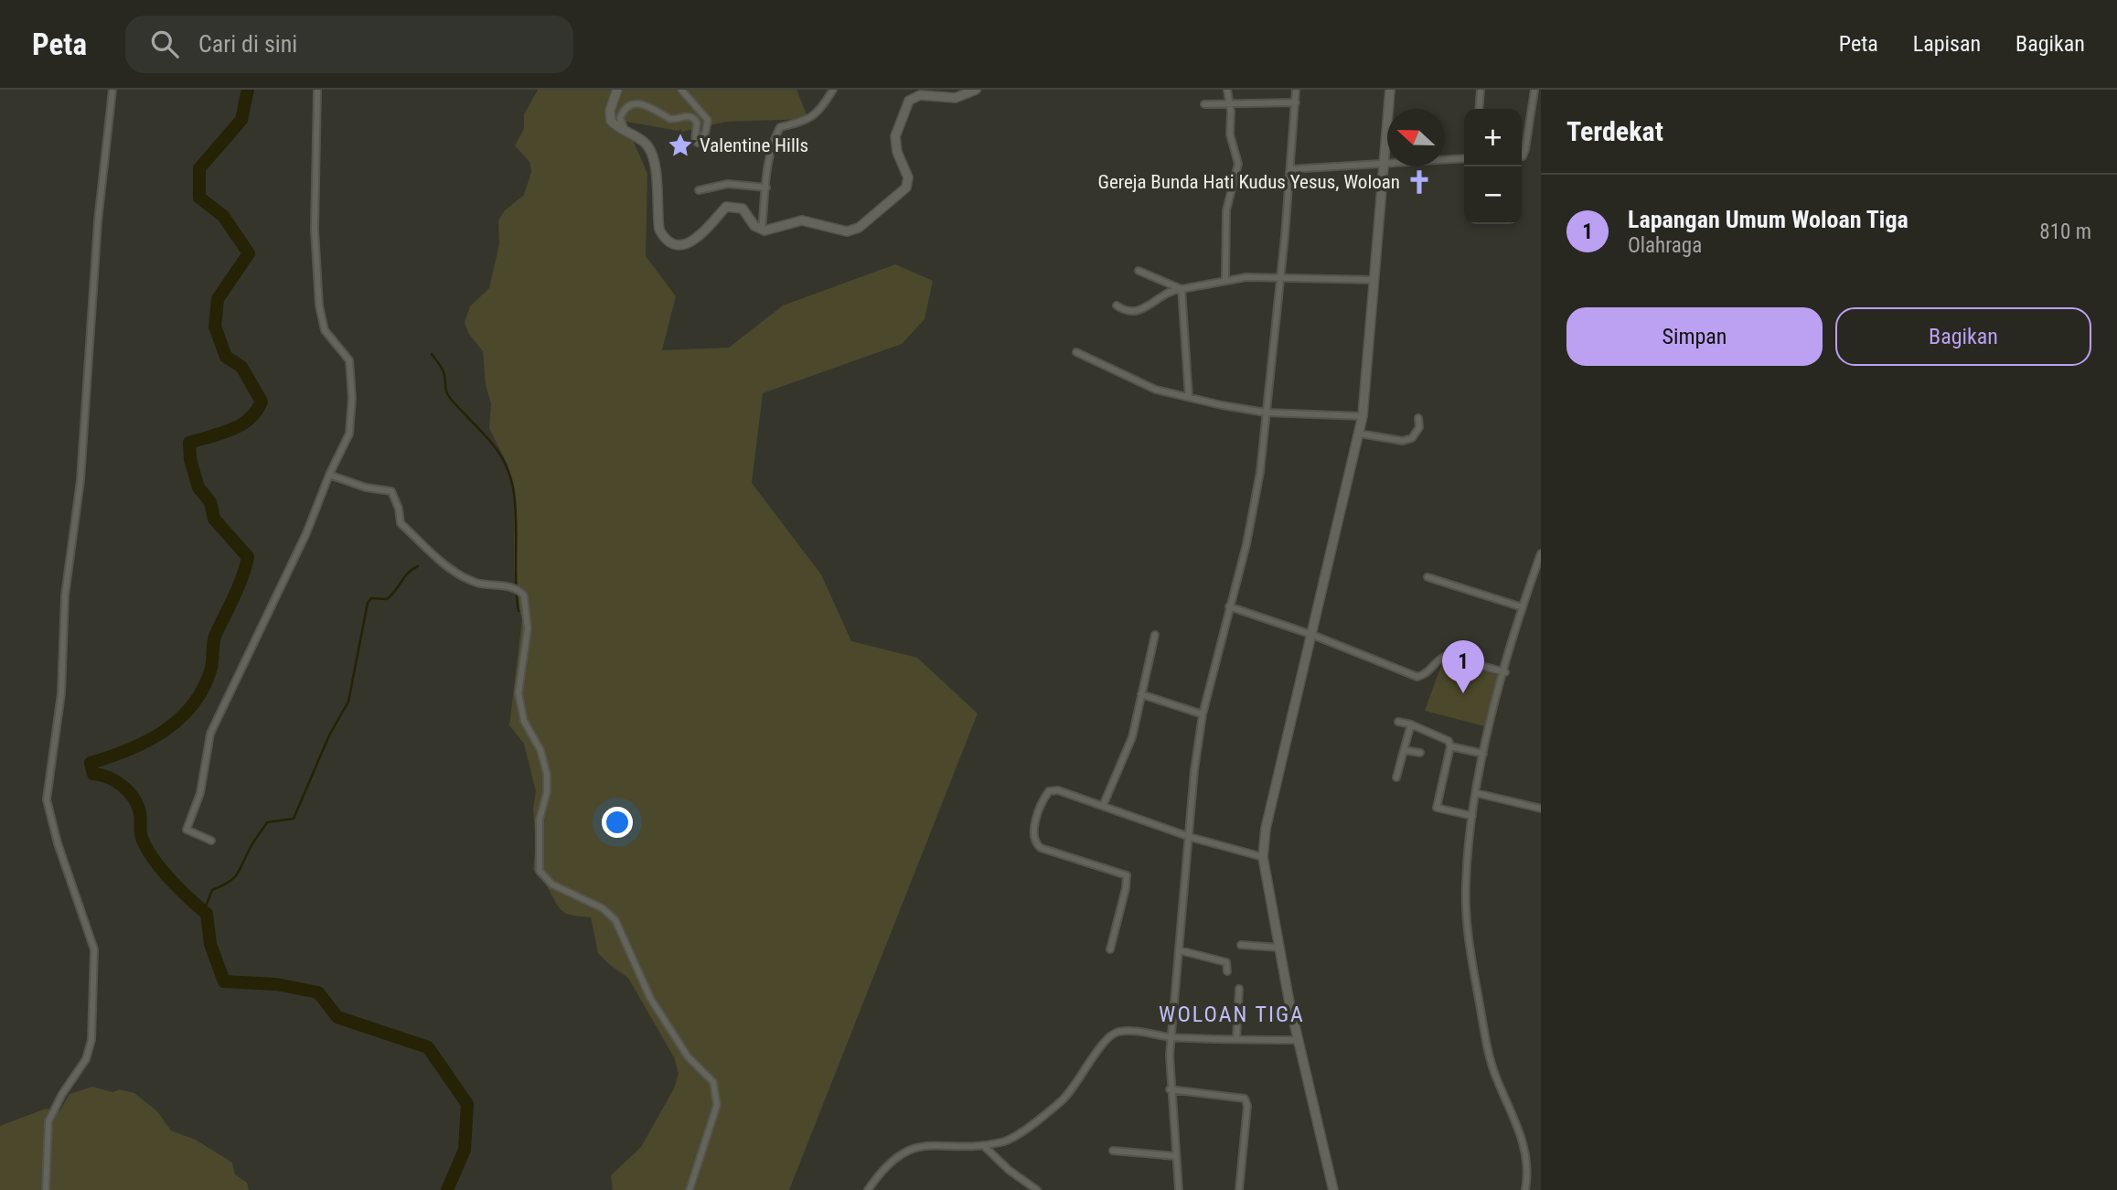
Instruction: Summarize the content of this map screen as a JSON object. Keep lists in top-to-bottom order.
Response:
{
  "districts": ["WOLOAN TIGA"],
  "places": {
    "place": ["Valentine Hills"],
    "church": ["Gereja Bunda Hati Kudus Yesus, Woloan"]
  },
  "north": "left",
  "page": {
    "header": "Peta",
    "search": "Cari di sini",
    "nav": ["Peta", "Lapisan", "Bagikan"],
    "heading": "Terdekat",
    "map_buttons": ["+", "−"],
    "list": [
      {
        "mark": "1",
        "name": "Lapangan Umum Woloan Tiga",
        "note": "Olahraga",
        "value": "810 m"
      }
    ],
    "buttons": ["Simpan", "Bagikan"],
    "pins": "1"
  }
}
